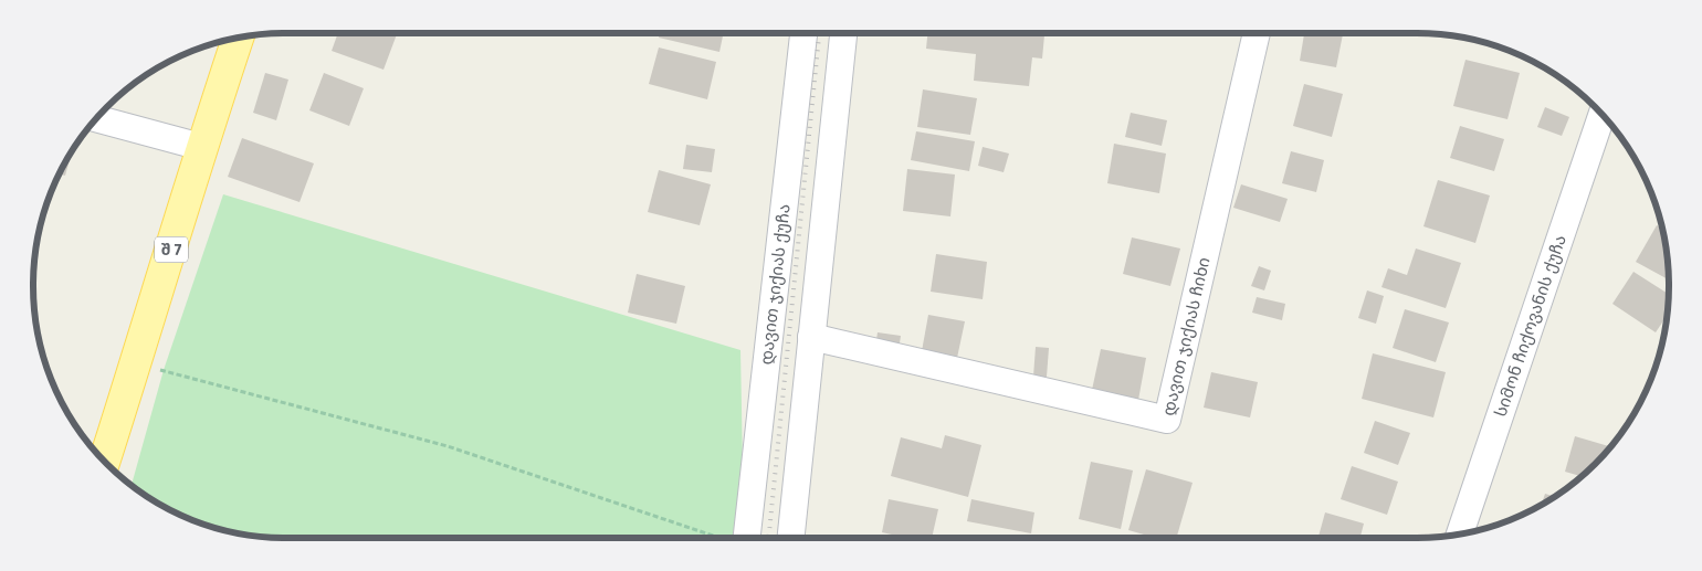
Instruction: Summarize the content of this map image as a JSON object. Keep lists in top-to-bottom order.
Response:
{
  "streets": {
    "main road": ["შ 7"],
    "street": ["დავით ჯიქიას ქუჩა", "სიმონ ჩიქოვანის ქუჩა", "დავით ჯიქიას ჩიხი"]
  }
}
